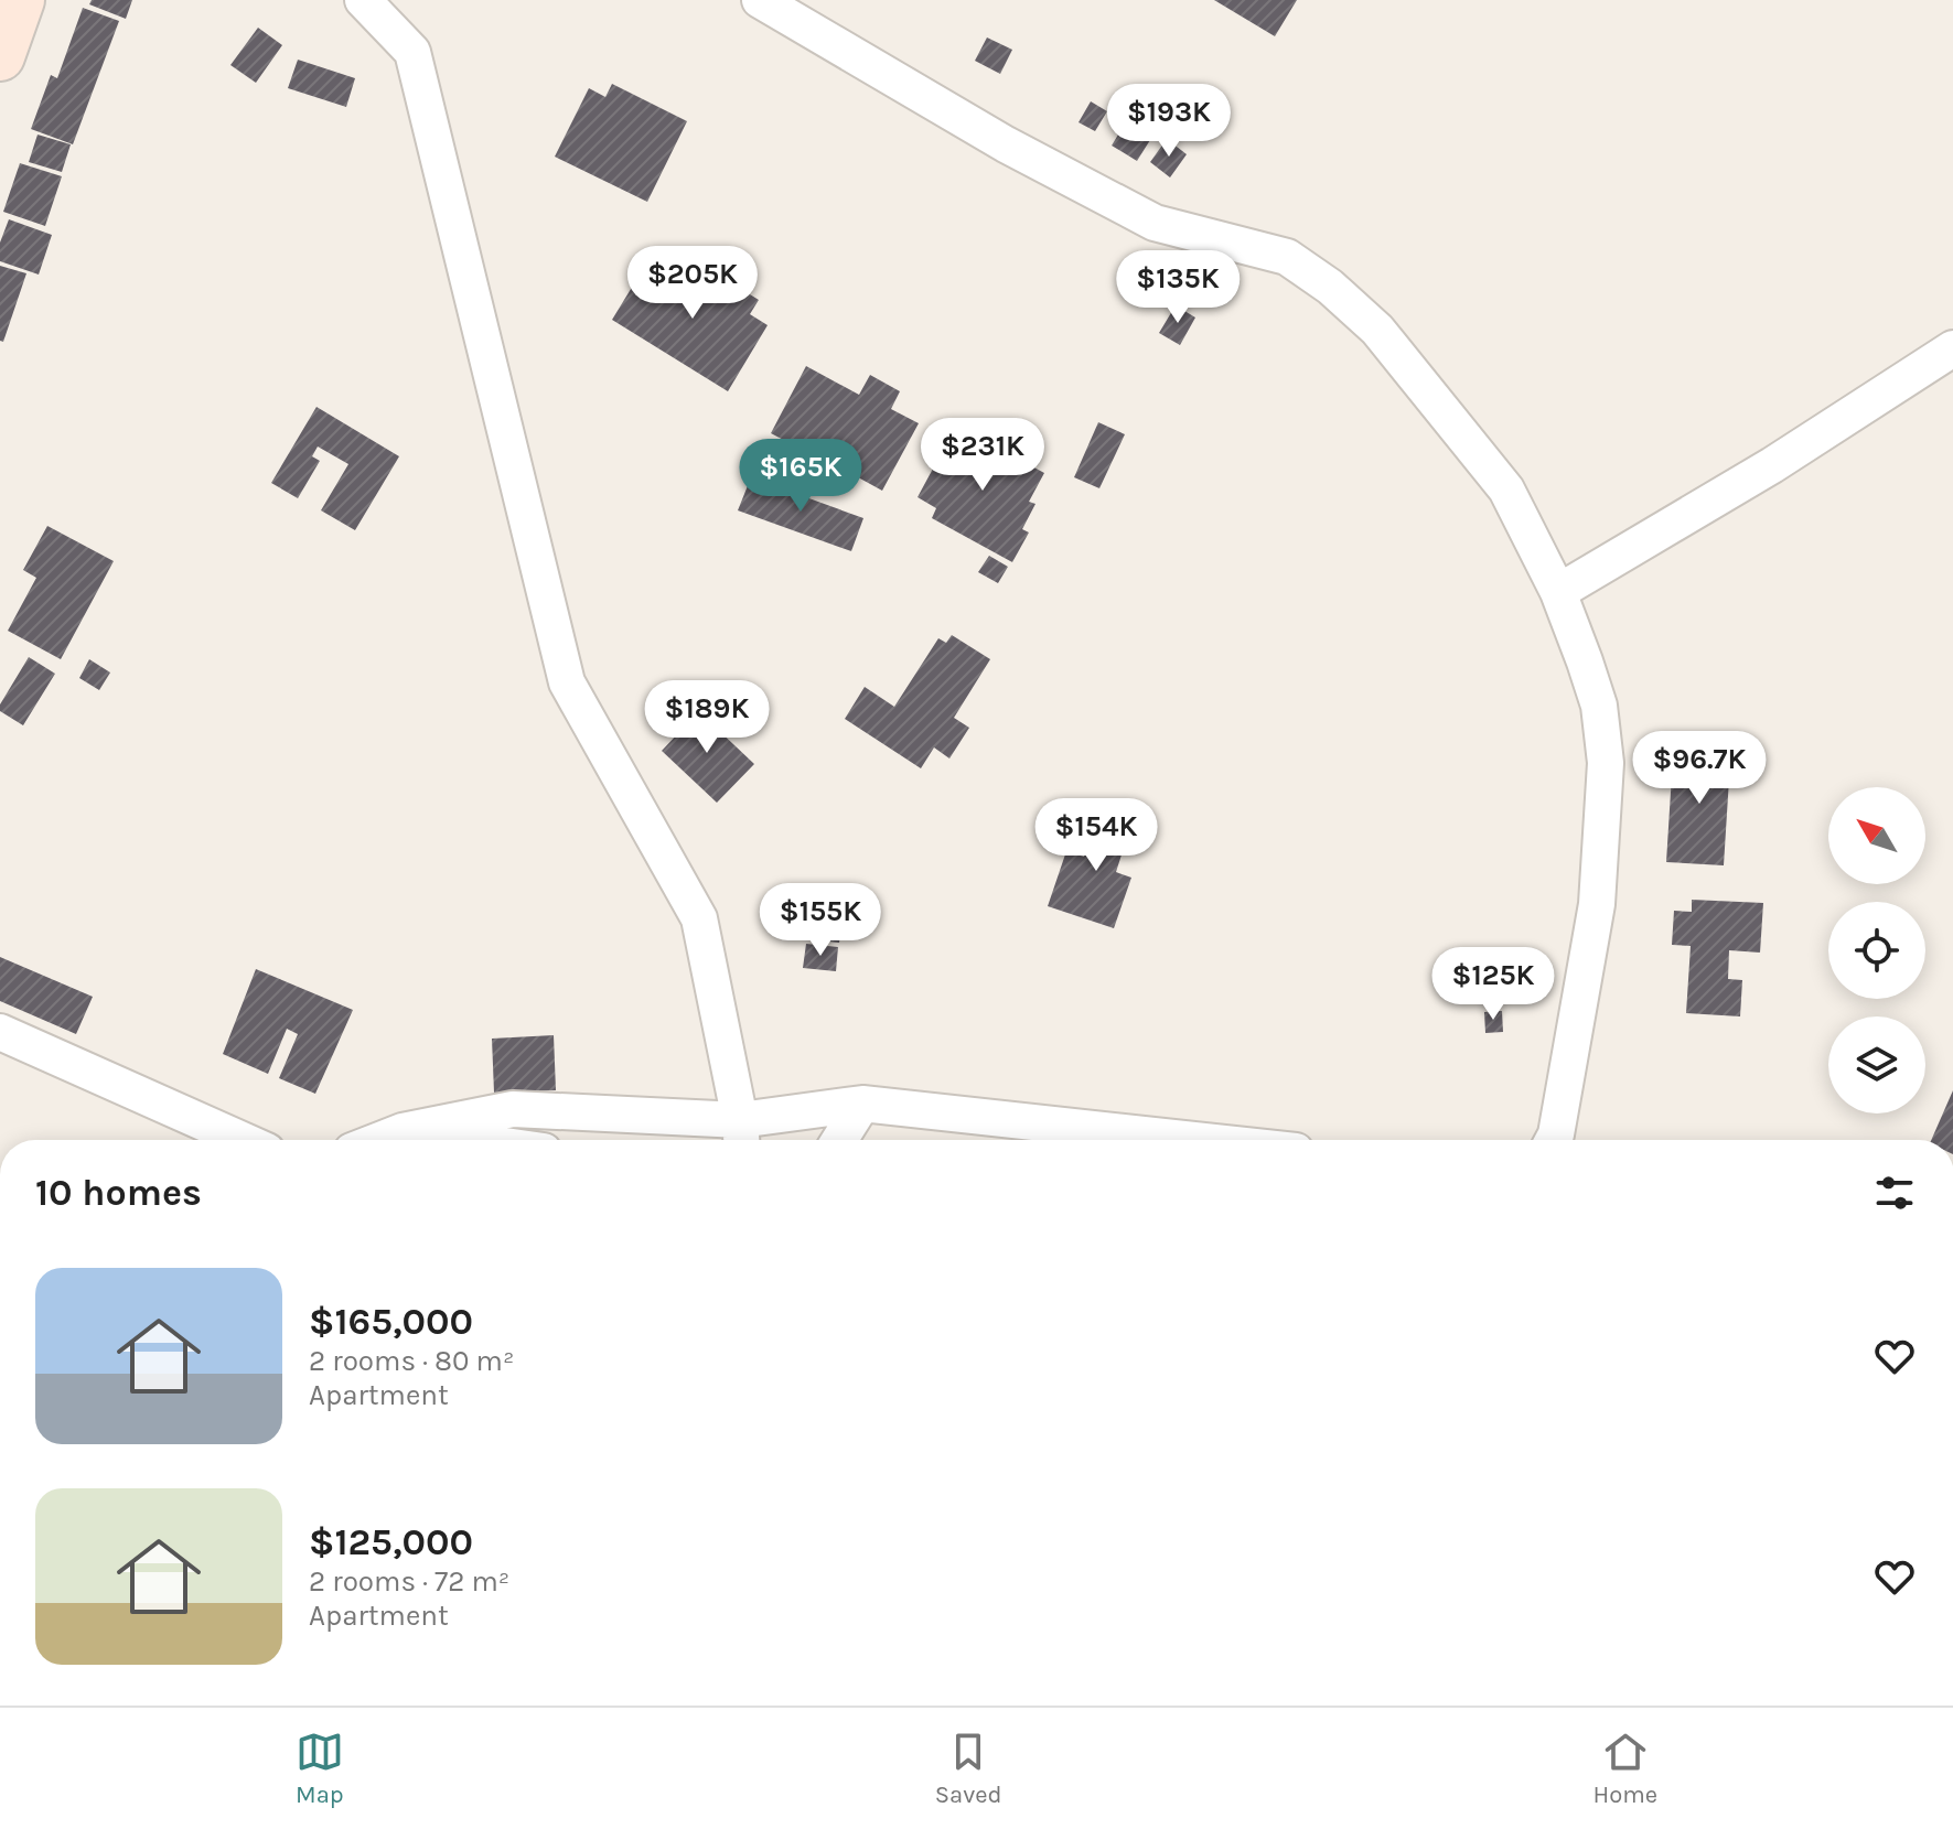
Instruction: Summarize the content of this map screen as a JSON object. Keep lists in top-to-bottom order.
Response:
{
  "north": "top left",
  "page": {
    "price": [
      "$193K",
      "$205K",
      "$135K",
      "$231K",
      "$165K",
      "$189K",
      "$96.7K",
      "$154K",
      "$155K",
      "$125K"
    ],
    "heading": "10 homes",
    "list": [
      {
        "name": "$165,000",
        "note": "2 rooms · 80 m² · Apartment"
      },
      {
        "name": "$125,000",
        "note": "2 rooms · 72 m² · Apartment"
      }
    ],
    "tabs": ["Map", "Saved", "Home"]
  }
}
